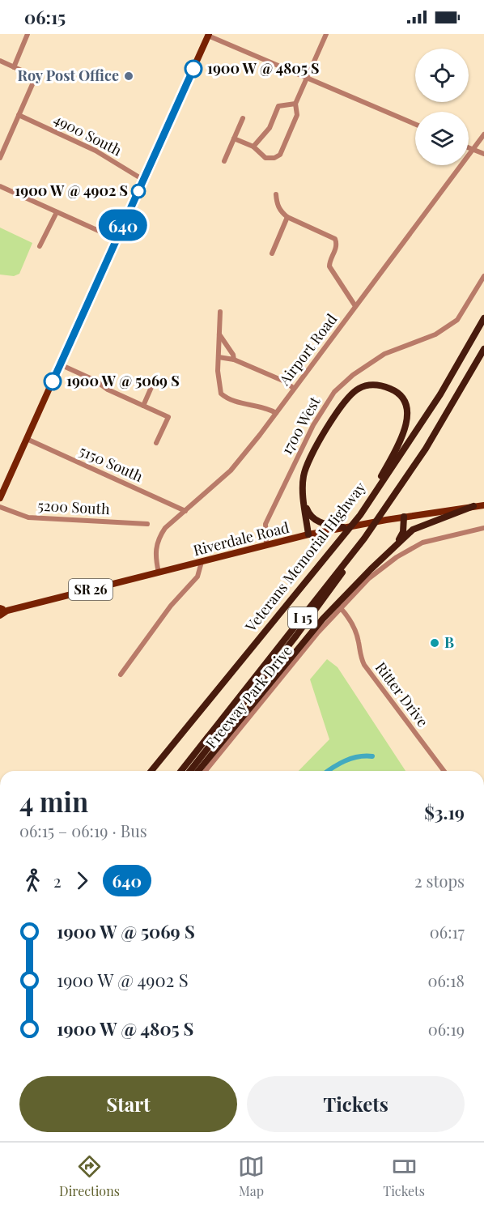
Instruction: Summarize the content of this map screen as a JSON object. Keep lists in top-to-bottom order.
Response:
{
  "streets": {
    "highway": ["Veterans Memorial Highway", "I 15"],
    "main road": ["Riverdale Road", "SR 26"],
    "street": [
      "4900 South",
      "Airport Road",
      "1700 West",
      "5150 South",
      "5200 South",
      "Ritter Drive",
      "Freeway Park Drive"
    ]
  },
  "crossings": [
    ["Airport Road", "5150 South"],
    ["Airport Road", "Riverdale Road"],
    ["1700 West", "Riverdale Road"],
    ["Ritter Drive", "Freeway Park Drive"]
  ],
  "places": [
    "1900 W @ 4805 S",
    "Roy Post Office",
    "1900 W @ 4902 S",
    "1900 W @ 5069 S",
    "B"
  ],
  "lines": ["bus line 640"],
  "page": {
    "status": "06:15",
    "on_map": "640",
    "heading": ["4 min", "06:15 – 06:19 · Bus", "$3.19"],
    "legs": ["2", "640", "2 stops"],
    "list": [
      {
        "name": "1900 W @ 5069 S",
        "value": "06:17"
      },
      {
        "name": "1900 W @ 4902 S",
        "value": "06:18"
      },
      {
        "name": "1900 W @ 4805 S",
        "value": "06:19"
      }
    ],
    "buttons": ["Start", "Tickets"],
    "tabs": ["Directions", "Map", "Tickets"]
  }
}
